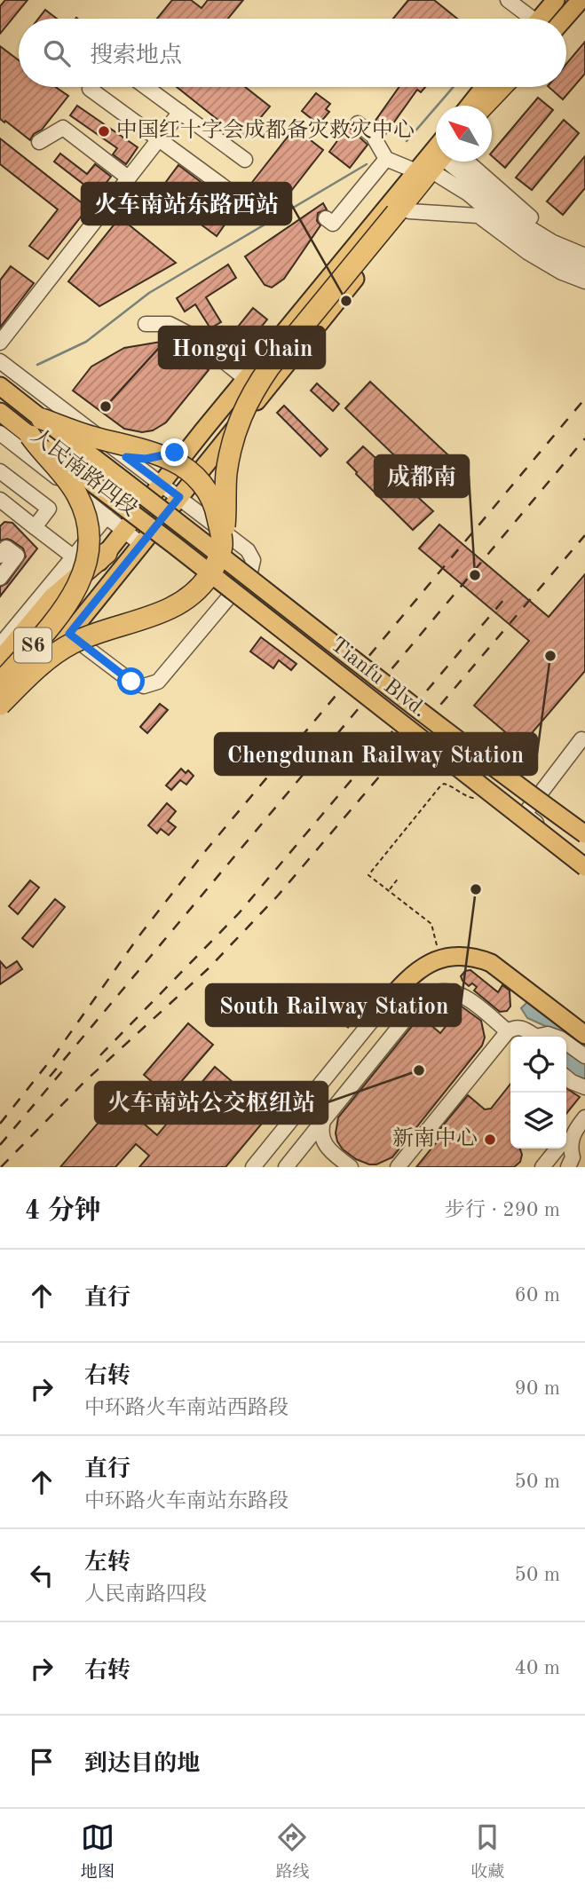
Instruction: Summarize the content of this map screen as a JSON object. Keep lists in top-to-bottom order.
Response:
{
  "streets": {
    "highway": ["S6"],
    "main road": ["Tianfu Blvd."],
    "street": ["人民南路四段"]
  },
  "crossings": [
    ["S6", "Tianfu Blvd."]
  ],
  "places": [
    "中国红十字会成都备灾救灾中心",
    "火车南站东路西站",
    "Hongqi Chain",
    "成都南",
    "Chengdunan Railway Station",
    "South Railway Station",
    "火车南站公交枢纽站",
    "新南中心"
  ],
  "north": "top left",
  "page": {
    "search": "搜索地点",
    "heading": ["4 分钟", "步行 · 290 m"],
    "list": [
      ["直行", "60 m"],
      ["右转", "中环路火车南站西路段", "90 m"],
      ["直行", "中环路火车南站东路段", "50 m"],
      ["左转", "人民南路四段", "50 m"],
      ["右转", "40 m"],
      "到达目的地"
    ],
    "nav": ["地图", "路线", "收藏"]
  }
}
